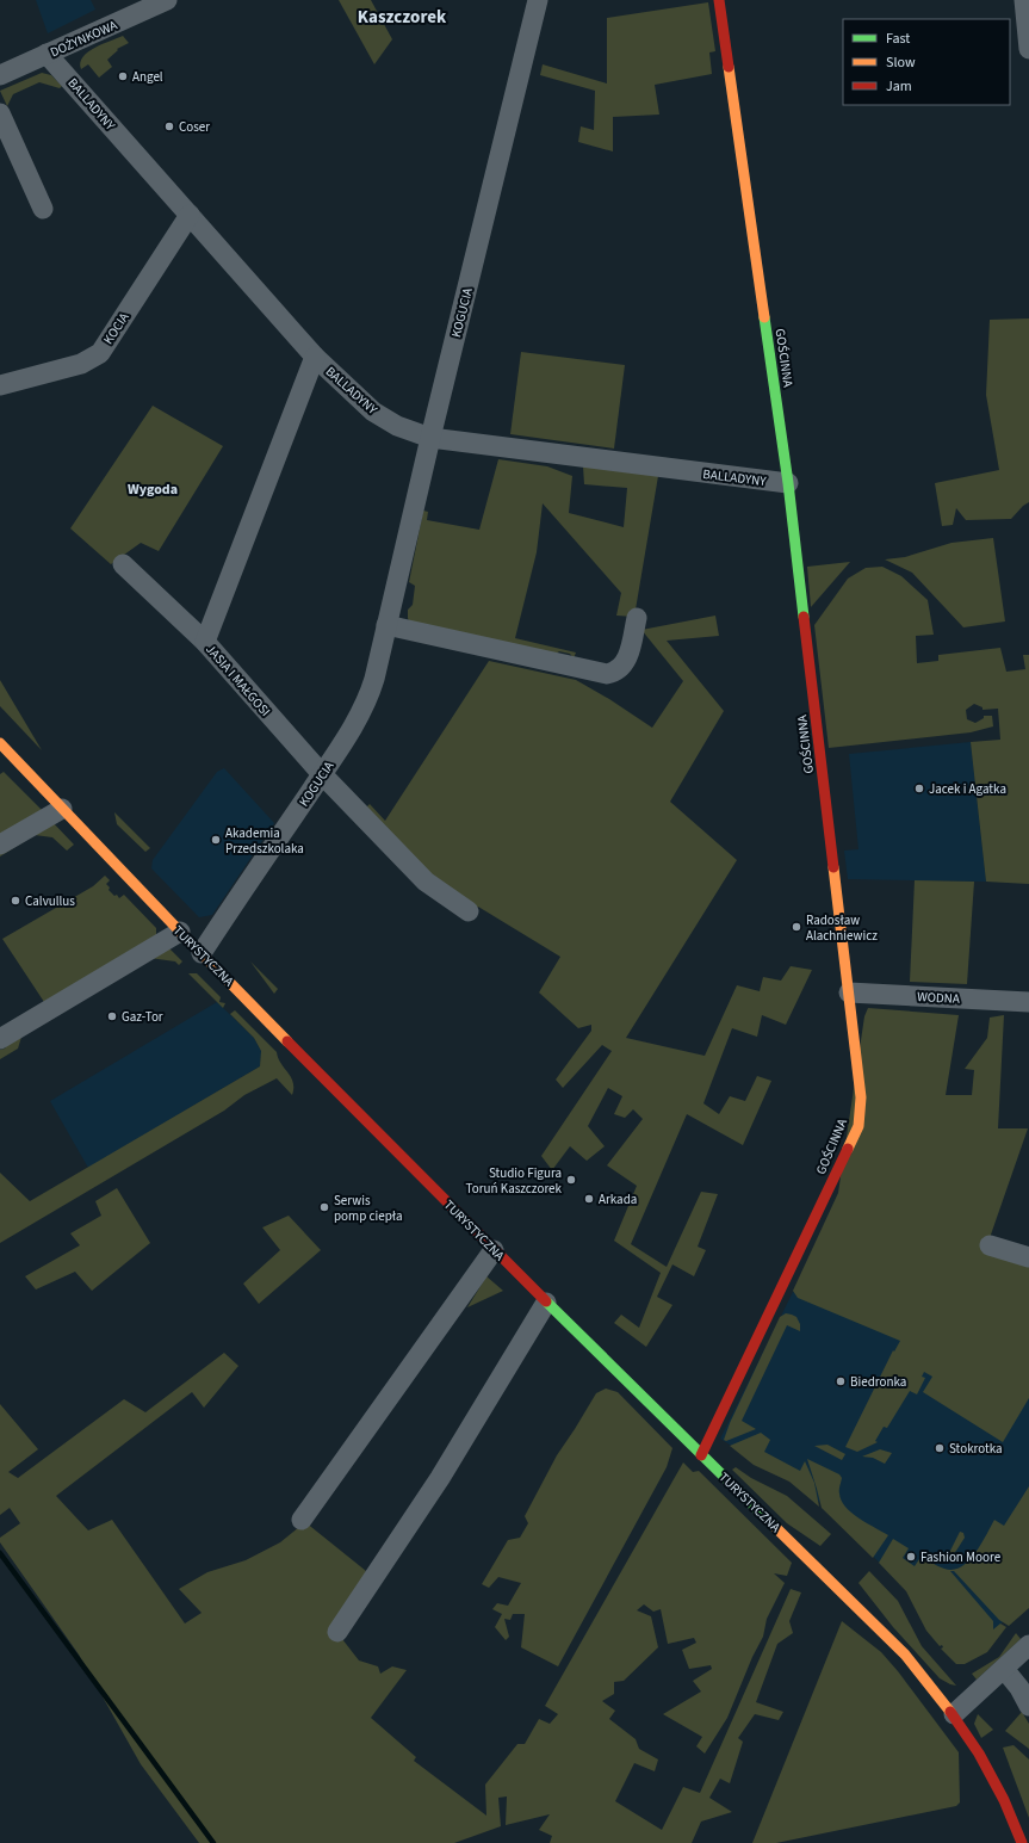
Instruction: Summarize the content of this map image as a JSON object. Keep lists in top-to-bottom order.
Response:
{
  "streets": {
    "main road": ["GOŚCINNA", "TURYSTYCZNA"],
    "street": [
      "DOŻYNKOWA",
      "BALLADYNY",
      "KOGUCIA",
      "KOCIA",
      "JASIA I MAŁGOSI",
      "WODNA"
    ]
  },
  "crossings": [
    ["DOŻYNKOWA", "BALLADYNY"],
    ["BALLADYNY", "KOGUCIA"],
    ["BALLADYNY", "KOCIA"],
    ["BALLADYNY", "GOŚCINNA"],
    ["BALLADYNY", "JASIA I MAŁGOSI"],
    ["KOGUCIA", "JASIA I MAŁGOSI"],
    ["KOGUCIA", "TURYSTYCZNA"],
    ["GOŚCINNA", "TURYSTYCZNA"],
    ["GOŚCINNA", "WODNA"]
  ],
  "districts": ["Kaszczorek", "Wygoda"],
  "places": [
    "Angel",
    "Coser",
    "Jacek i Agatka",
    "Akademia Przedszkolaka",
    "Calvullus",
    "Radosław Alachniewicz",
    "Gaz-Tor",
    "Studio Figura Toruń Kaszczorek",
    "Arkada",
    "Serwis pomp ciepła",
    "Biedronka",
    "Stokrotka",
    "Fashion Moore"
  ],
  "legend": ["Fast", "Slow", "Jam"]
}
